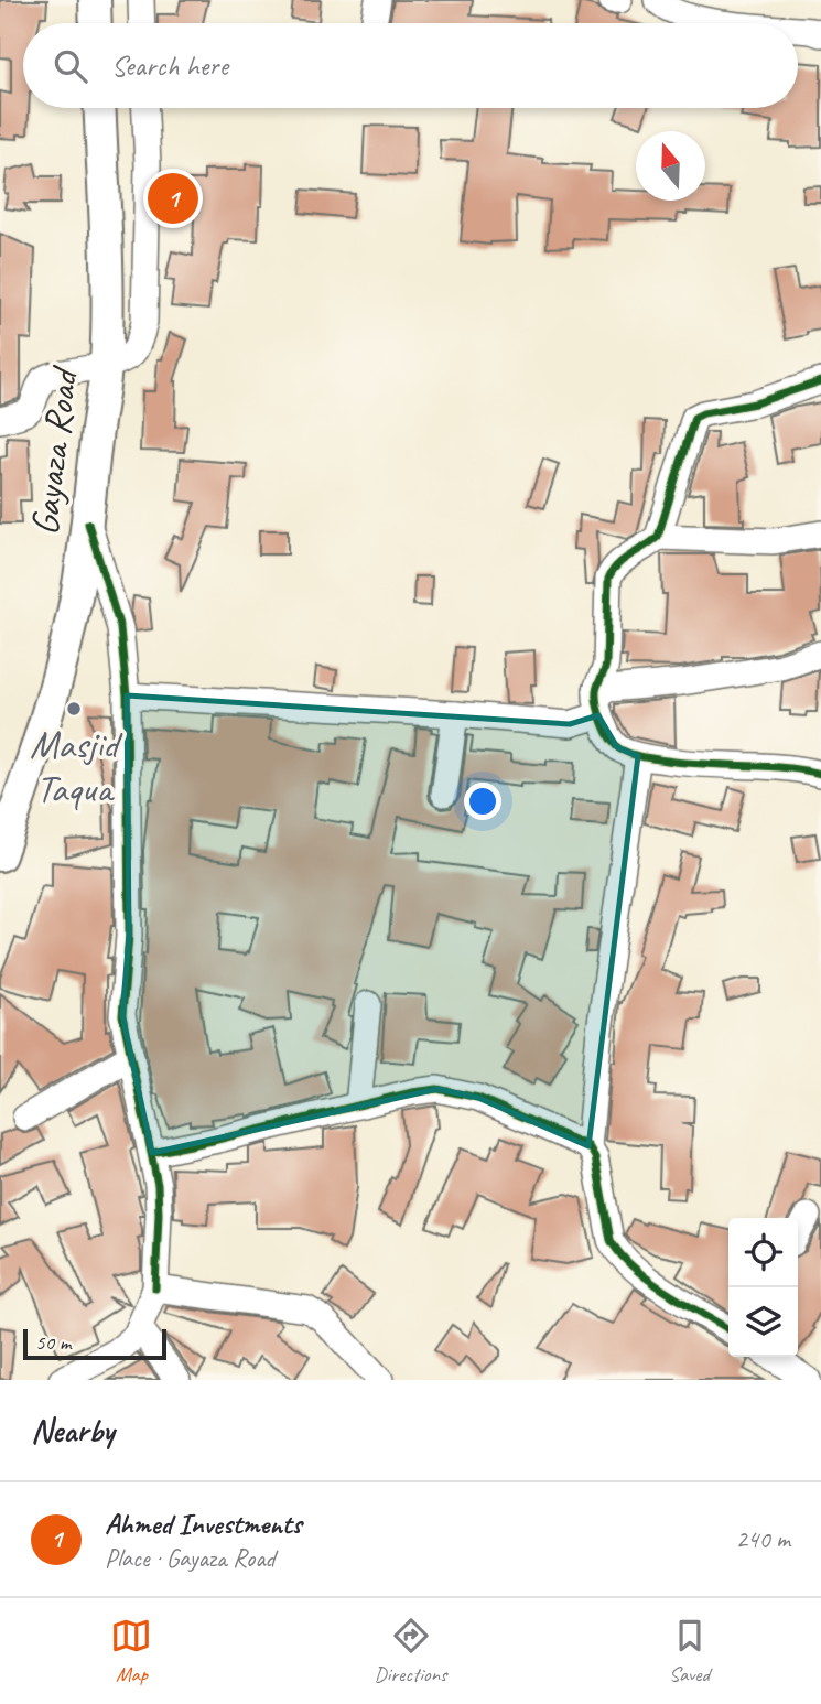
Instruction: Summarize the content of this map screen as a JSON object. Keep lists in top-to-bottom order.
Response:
{
  "streets": {
    "main road": ["Gayaza Road"]
  },
  "places": ["Masjid Taqua"],
  "scale_bar": "50 m",
  "north": "top",
  "page": {
    "search": "Search here",
    "pins": "1",
    "scale": "50 m",
    "heading": "Nearby",
    "list": [
      {
        "mark": "1",
        "name": "Ahmed Investments",
        "note": "Place · Gayaza Road",
        "value": "240 m"
      }
    ],
    "nav": ["Map", "Directions", "Saved"]
  }
}
